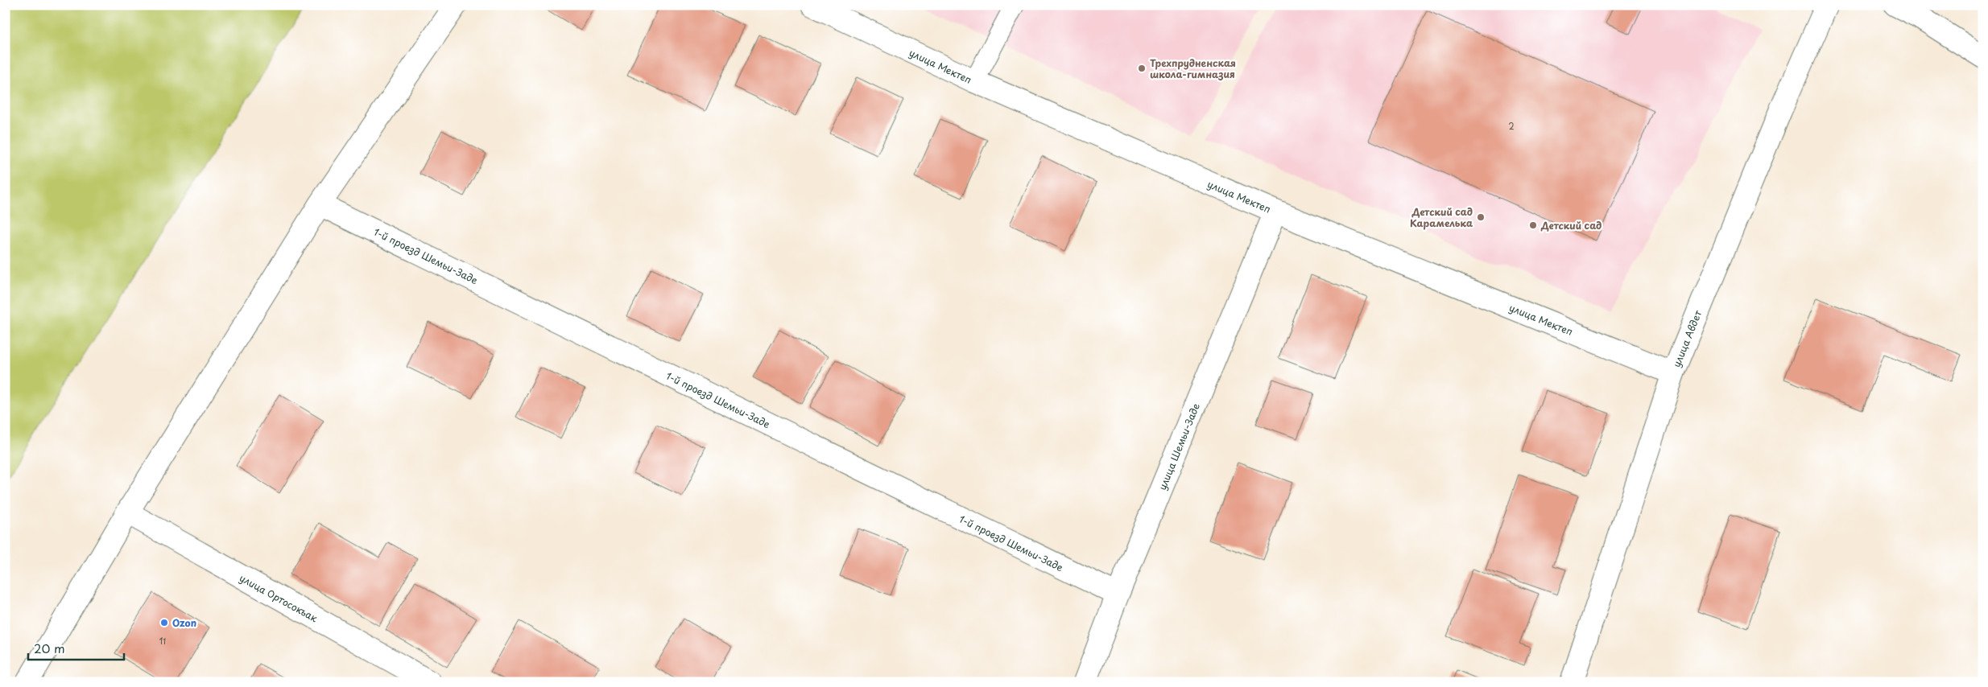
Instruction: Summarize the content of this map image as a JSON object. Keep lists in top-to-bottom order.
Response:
{
  "streets": {
    "street": [
      "улица Мектеп",
      "1-й проезд Шемьи-Заде",
      "улица Авдет",
      "улица Шемьи-Заде",
      "улица Ортосокъак"
    ]
  },
  "crossings": [
    ["улица Мектеп", "улица Авдет"],
    ["улица Мектеп", "улица Шемьи-Заде"],
    ["1-й проезд Шемьи-Заде", "улица Шемьи-Заде"]
  ],
  "places": [
    "Трехпрудненская школа-гимназия",
    "Детский сад Карамелька",
    "Детский сад",
    "Ozon"
  ],
  "house_numbers": ["2", "11"],
  "scale_bar": "20 m"
}
